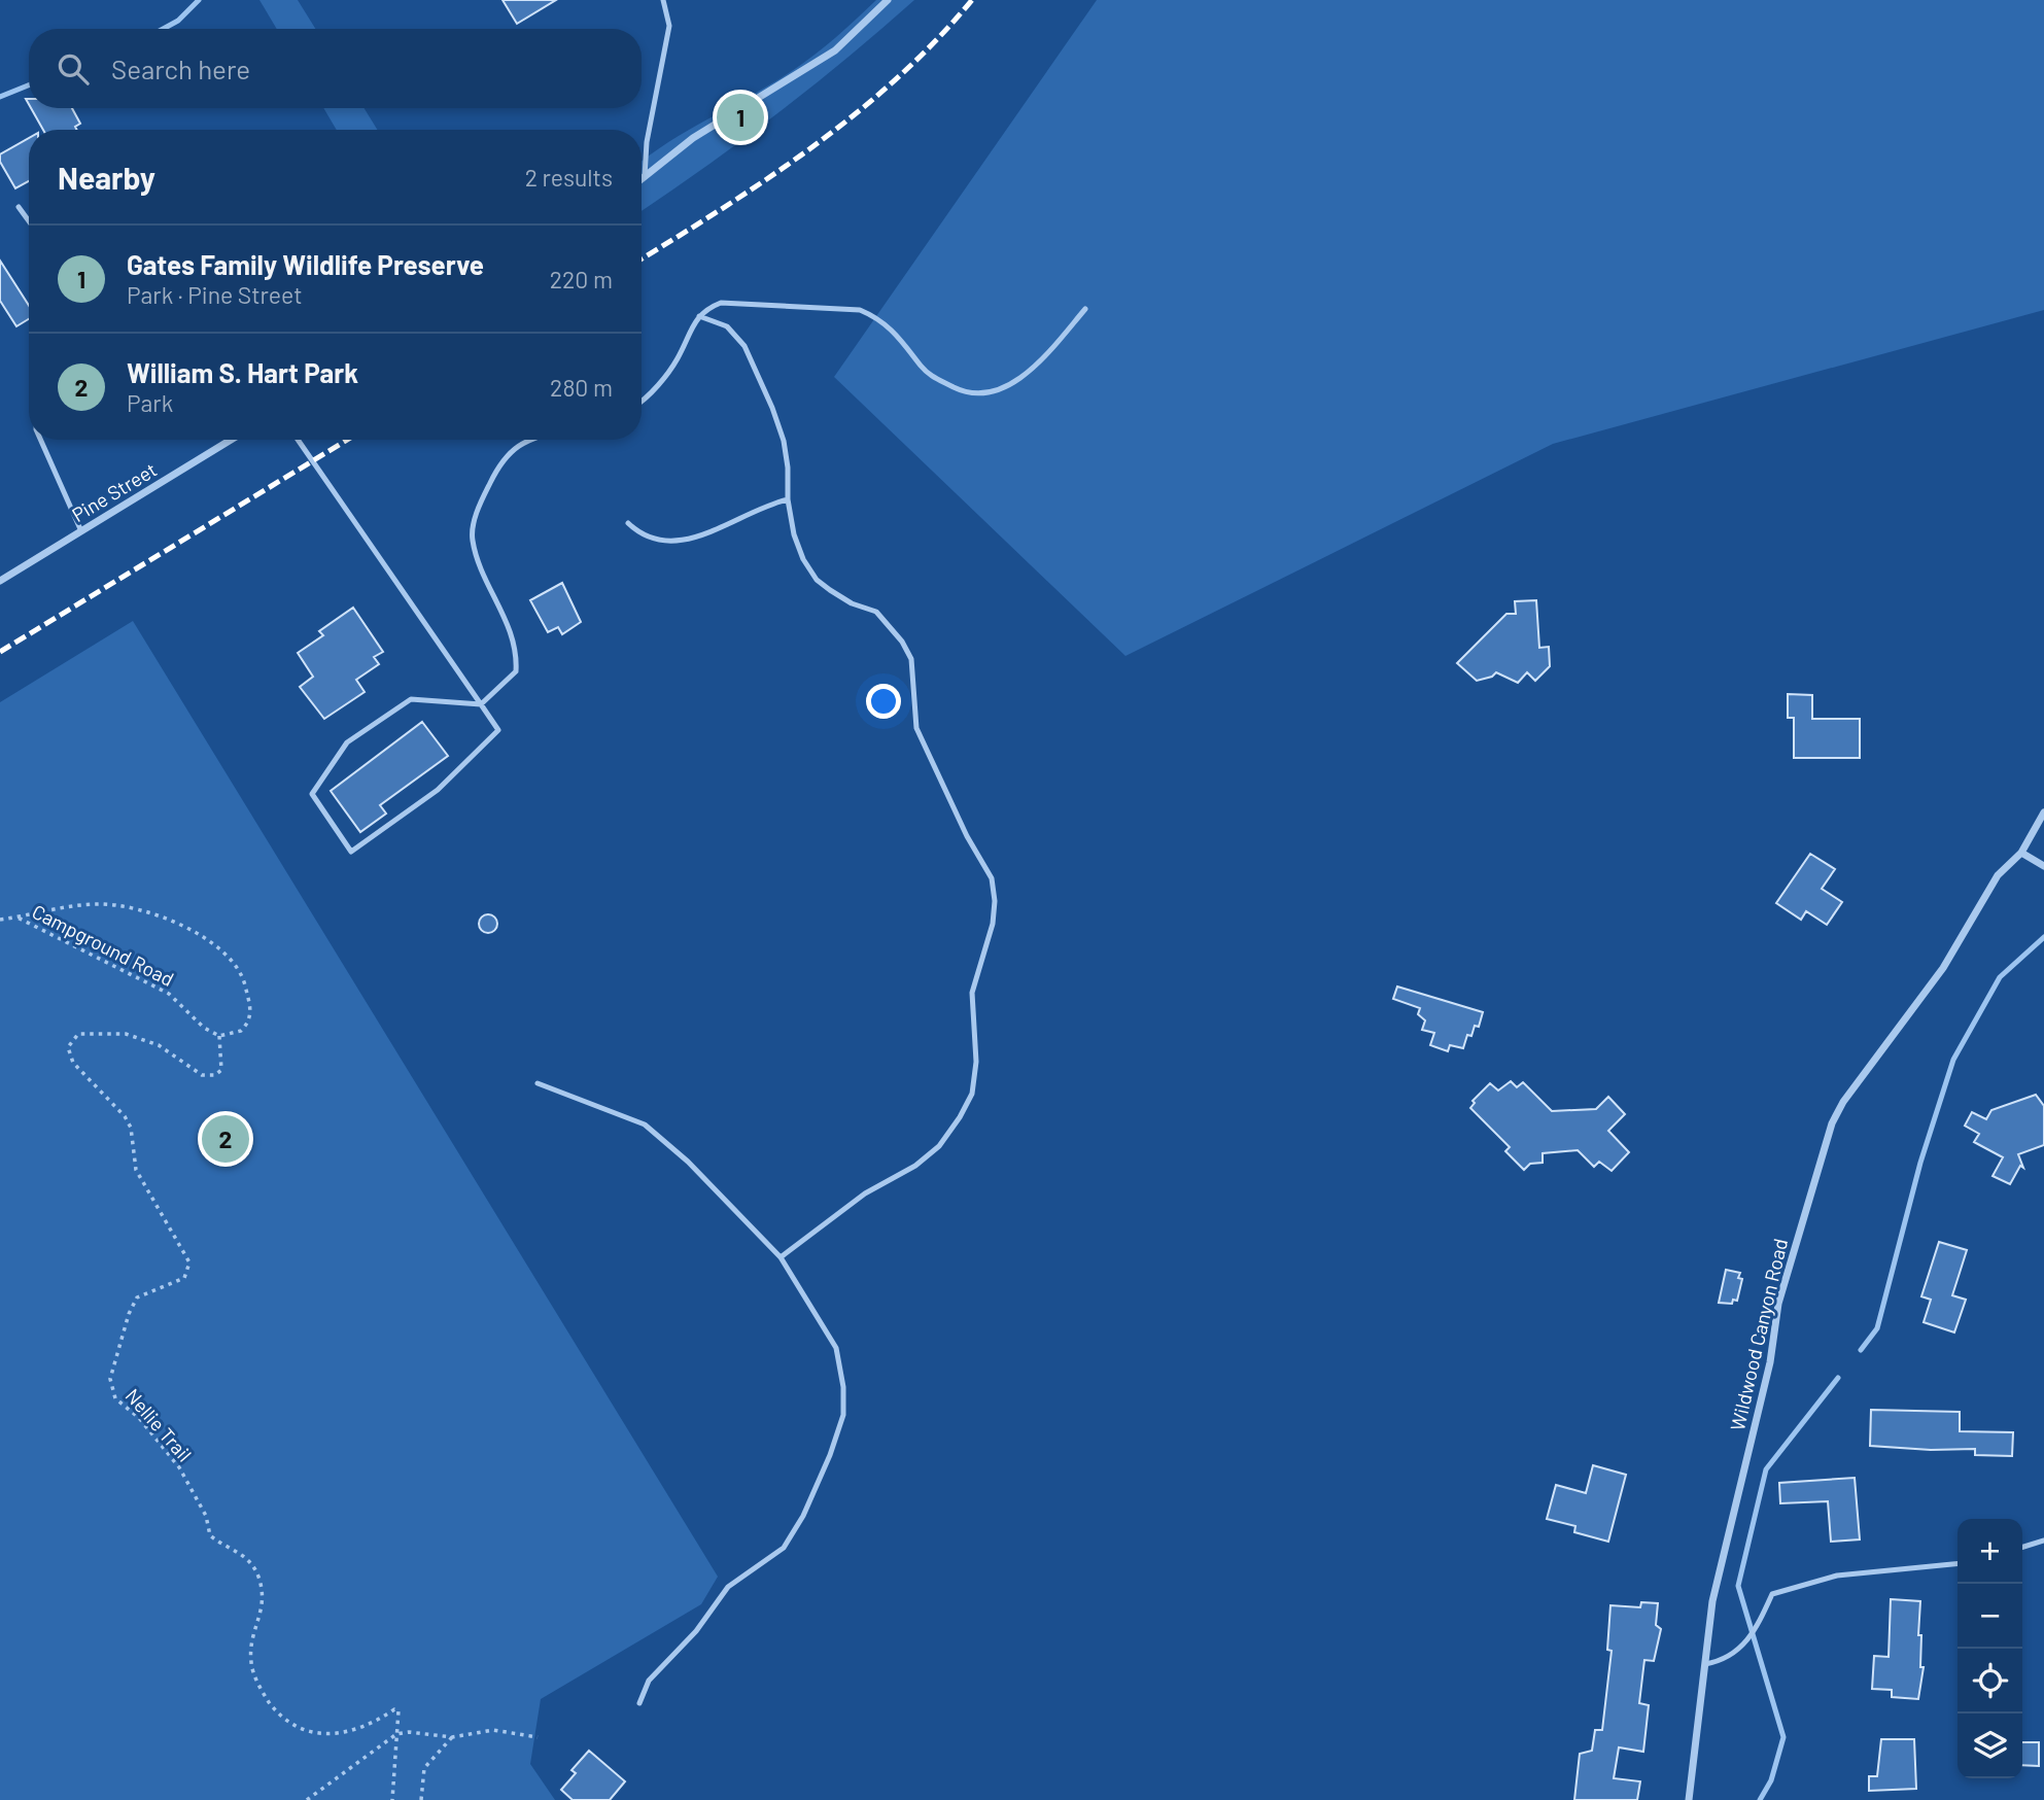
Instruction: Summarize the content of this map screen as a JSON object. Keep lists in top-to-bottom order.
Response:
{
  "streets": {
    "street": ["Pine Street", "Wildwood Canyon Road"],
    "path": ["Campground Road", "Nellie Trail"]
  },
  "crossings": [
    ["Campground Road", "Nellie Trail"]
  ],
  "page": {
    "search": "Search here",
    "pins": ["1", "2"],
    "heading": ["Nearby", "2 results"],
    "list": [
      {
        "mark": "1",
        "name": "Gates Family Wildlife Preserve",
        "note": "Park · Pine Street",
        "value": "220 m"
      },
      {
        "mark": "2",
        "name": "William S. Hart Park",
        "note": "Park",
        "value": "280 m"
      }
    ],
    "map_buttons": ["+", "−"]
  }
}
